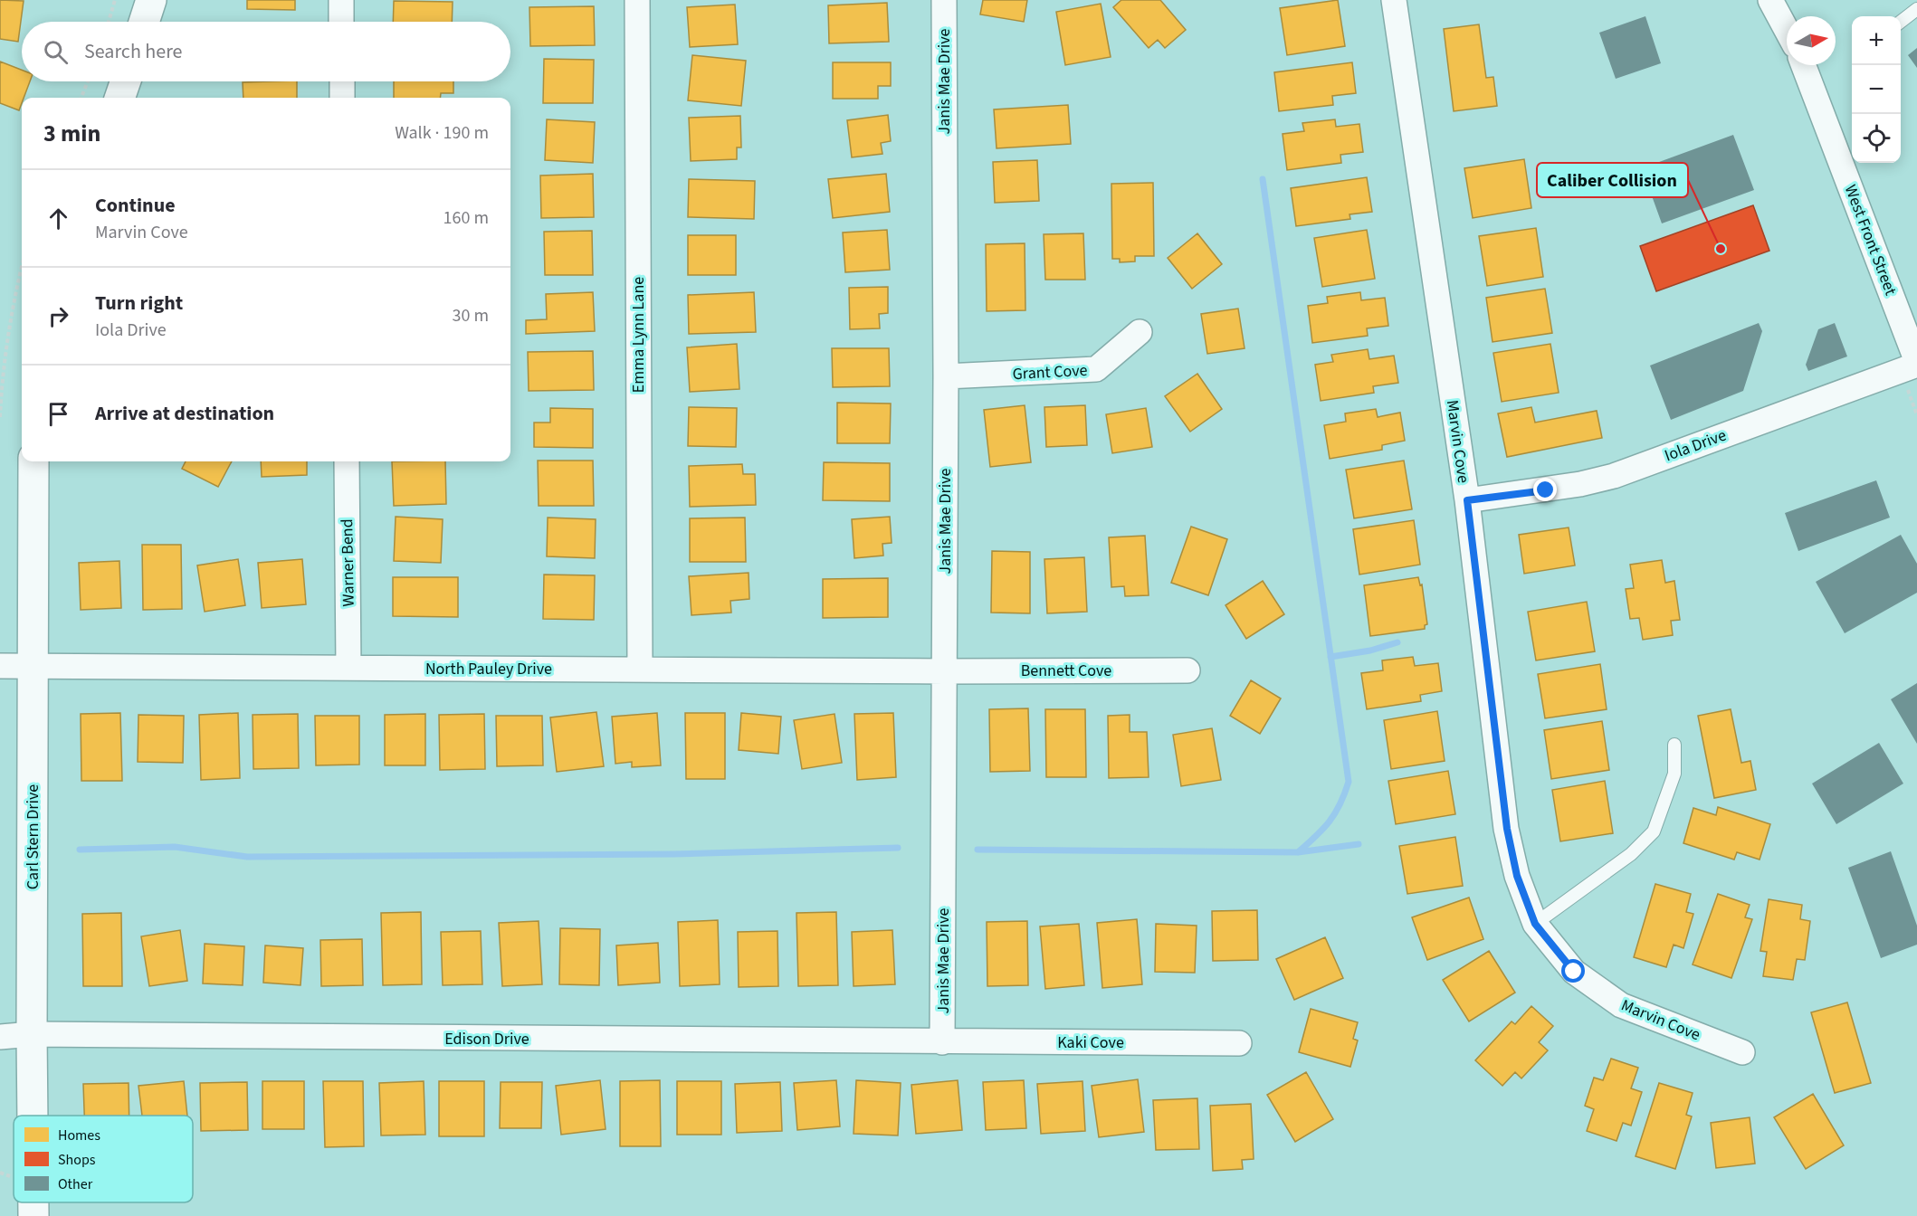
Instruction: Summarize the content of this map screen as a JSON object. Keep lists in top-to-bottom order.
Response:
{
  "streets": {
    "street": [
      "Janis Mae Drive",
      "West Front Street",
      "Emma Lynn Lane",
      "Grant Cove",
      "Marvin Cove",
      "Iola Drive",
      "Warner Bend",
      "North Pauley Drive",
      "Bennett Cove",
      "Carl Stern Drive",
      "Edison Drive",
      "Kaki Cove"
    ]
  },
  "crossings": [
    ["Janis Mae Drive", "Grant Cove"],
    ["Janis Mae Drive", "North Pauley Drive"],
    ["Janis Mae Drive", "Bennett Cove"],
    ["Janis Mae Drive", "Edison Drive"],
    ["Janis Mae Drive", "Kaki Cove"],
    ["West Front Street", "Iola Drive"],
    ["Emma Lynn Lane", "North Pauley Drive"],
    ["Marvin Cove", "Iola Drive"],
    ["Warner Bend", "North Pauley Drive"],
    ["North Pauley Drive", "Bennett Cove"],
    ["North Pauley Drive", "Carl Stern Drive"],
    ["Carl Stern Drive", "Edison Drive"],
    ["Edison Drive", "Kaki Cove"]
  ],
  "places": ["Caliber Collision"],
  "legend": ["Homes", "Shops", "Other"],
  "north": "right",
  "page": {
    "map_buttons": ["+", "−"],
    "search": "Search here",
    "heading": ["3 min", "Walk · 190 m"],
    "list": [
      ["Continue", "Marvin Cove", "160 m"],
      ["Turn right", "Iola Drive", "30 m"],
      "Arrive at destination"
    ]
  }
}
